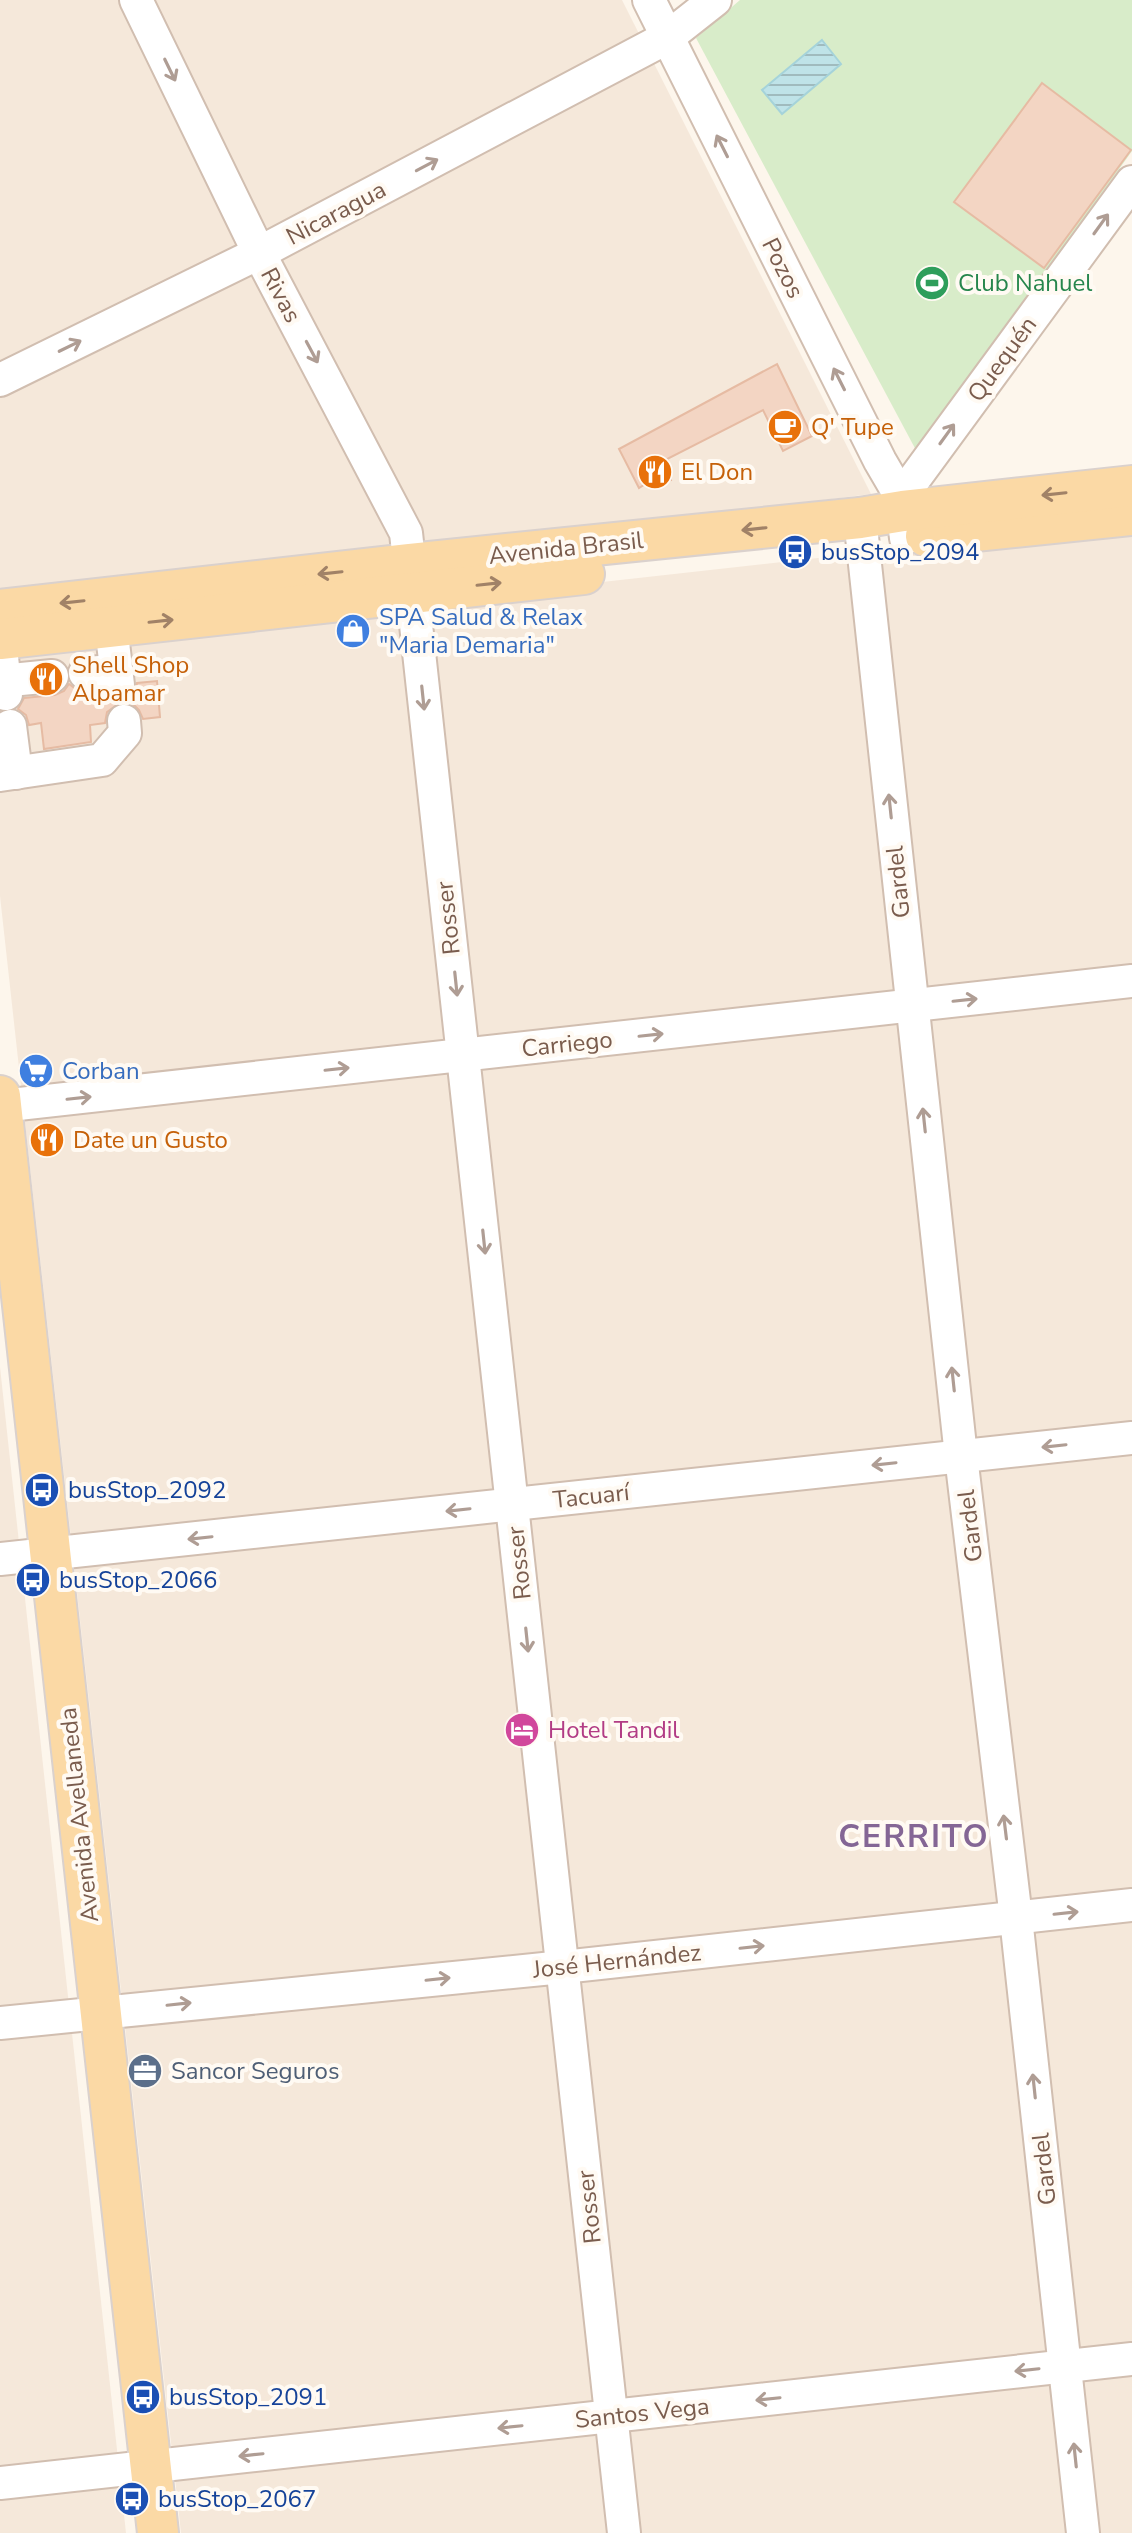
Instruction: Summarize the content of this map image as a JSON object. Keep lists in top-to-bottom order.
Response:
{
  "streets": {
    "main road": ["Avenida Brasil", "Avenida Avellaneda"],
    "street": [
      "Nicaragua",
      "Pozos",
      "Rivas",
      "Quequén",
      "Gardel",
      "Rosser",
      "Carriego",
      "Tacuarí",
      "José Hernández",
      "Santos Vega"
    ]
  },
  "crossings": [
    ["Nicaragua", "Pozos"],
    ["Nicaragua", "Rivas"],
    ["Pozos", "Quequén"],
    ["Pozos", "Avenida Brasil"],
    ["Rivas", "Avenida Brasil"],
    ["Rivas", "Rosser"],
    ["Quequén", "Avenida Brasil"],
    ["Avenida Brasil", "Gardel"],
    ["Avenida Brasil", "Rosser"],
    ["Gardel", "Carriego"],
    ["Gardel", "Tacuarí"],
    ["Gardel", "José Hernández"],
    ["Gardel", "Santos Vega"],
    ["Rosser", "Carriego"],
    ["Rosser", "Tacuarí"],
    ["Rosser", "José Hernández"],
    ["Rosser", "Santos Vega"],
    ["Carriego", "Avenida Avellaneda"],
    ["Tacuarí", "Avenida Avellaneda"],
    ["Avenida Avellaneda", "José Hernández"],
    ["Avenida Avellaneda", "Santos Vega"]
  ],
  "one_way": [
    "Nicaragua",
    "Pozos",
    "Rivas",
    "Quequén",
    "Gardel",
    "Rosser",
    "Carriego",
    "Tacuarí",
    "José Hernández",
    "Santos Vega"
  ],
  "districts": ["CERRITO"],
  "places": {
    "sports": ["Club Nahuel"],
    "cafe": ["Q' Tupe"],
    "restaurant": ["El Don", "Shell Shop Alpamar", "Date un Gusto"],
    "bus stop": [
      "busStop_2094",
      "busStop_2092",
      "busStop_2066",
      "busStop_2091",
      "busStop_2067"
    ],
    "shop": ["SPA Salud & Relax \"Maria Demaria\""],
    "supermarket": ["Corban"],
    "hotel": ["Hotel Tandil"],
    "office": ["Sancor Seguros"]
  }
}
